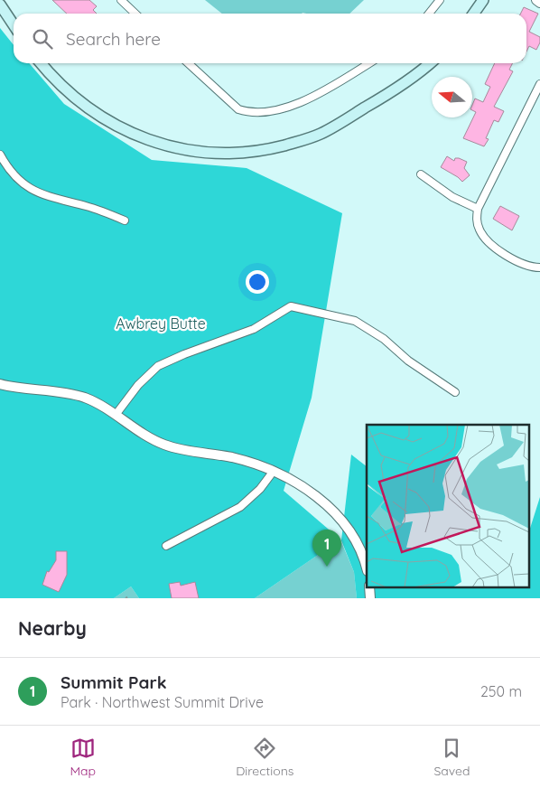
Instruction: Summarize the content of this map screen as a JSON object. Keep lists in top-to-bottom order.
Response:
{
  "parks": ["Awbrey Butte"],
  "north": "left",
  "page": {
    "search": "Search here",
    "pins": "1",
    "heading": "Nearby",
    "list": [
      {
        "mark": "1",
        "name": "Summit Park",
        "note": "Park · Northwest Summit Drive",
        "value": "250 m"
      }
    ],
    "nav": ["Map", "Directions", "Saved"]
  }
}
